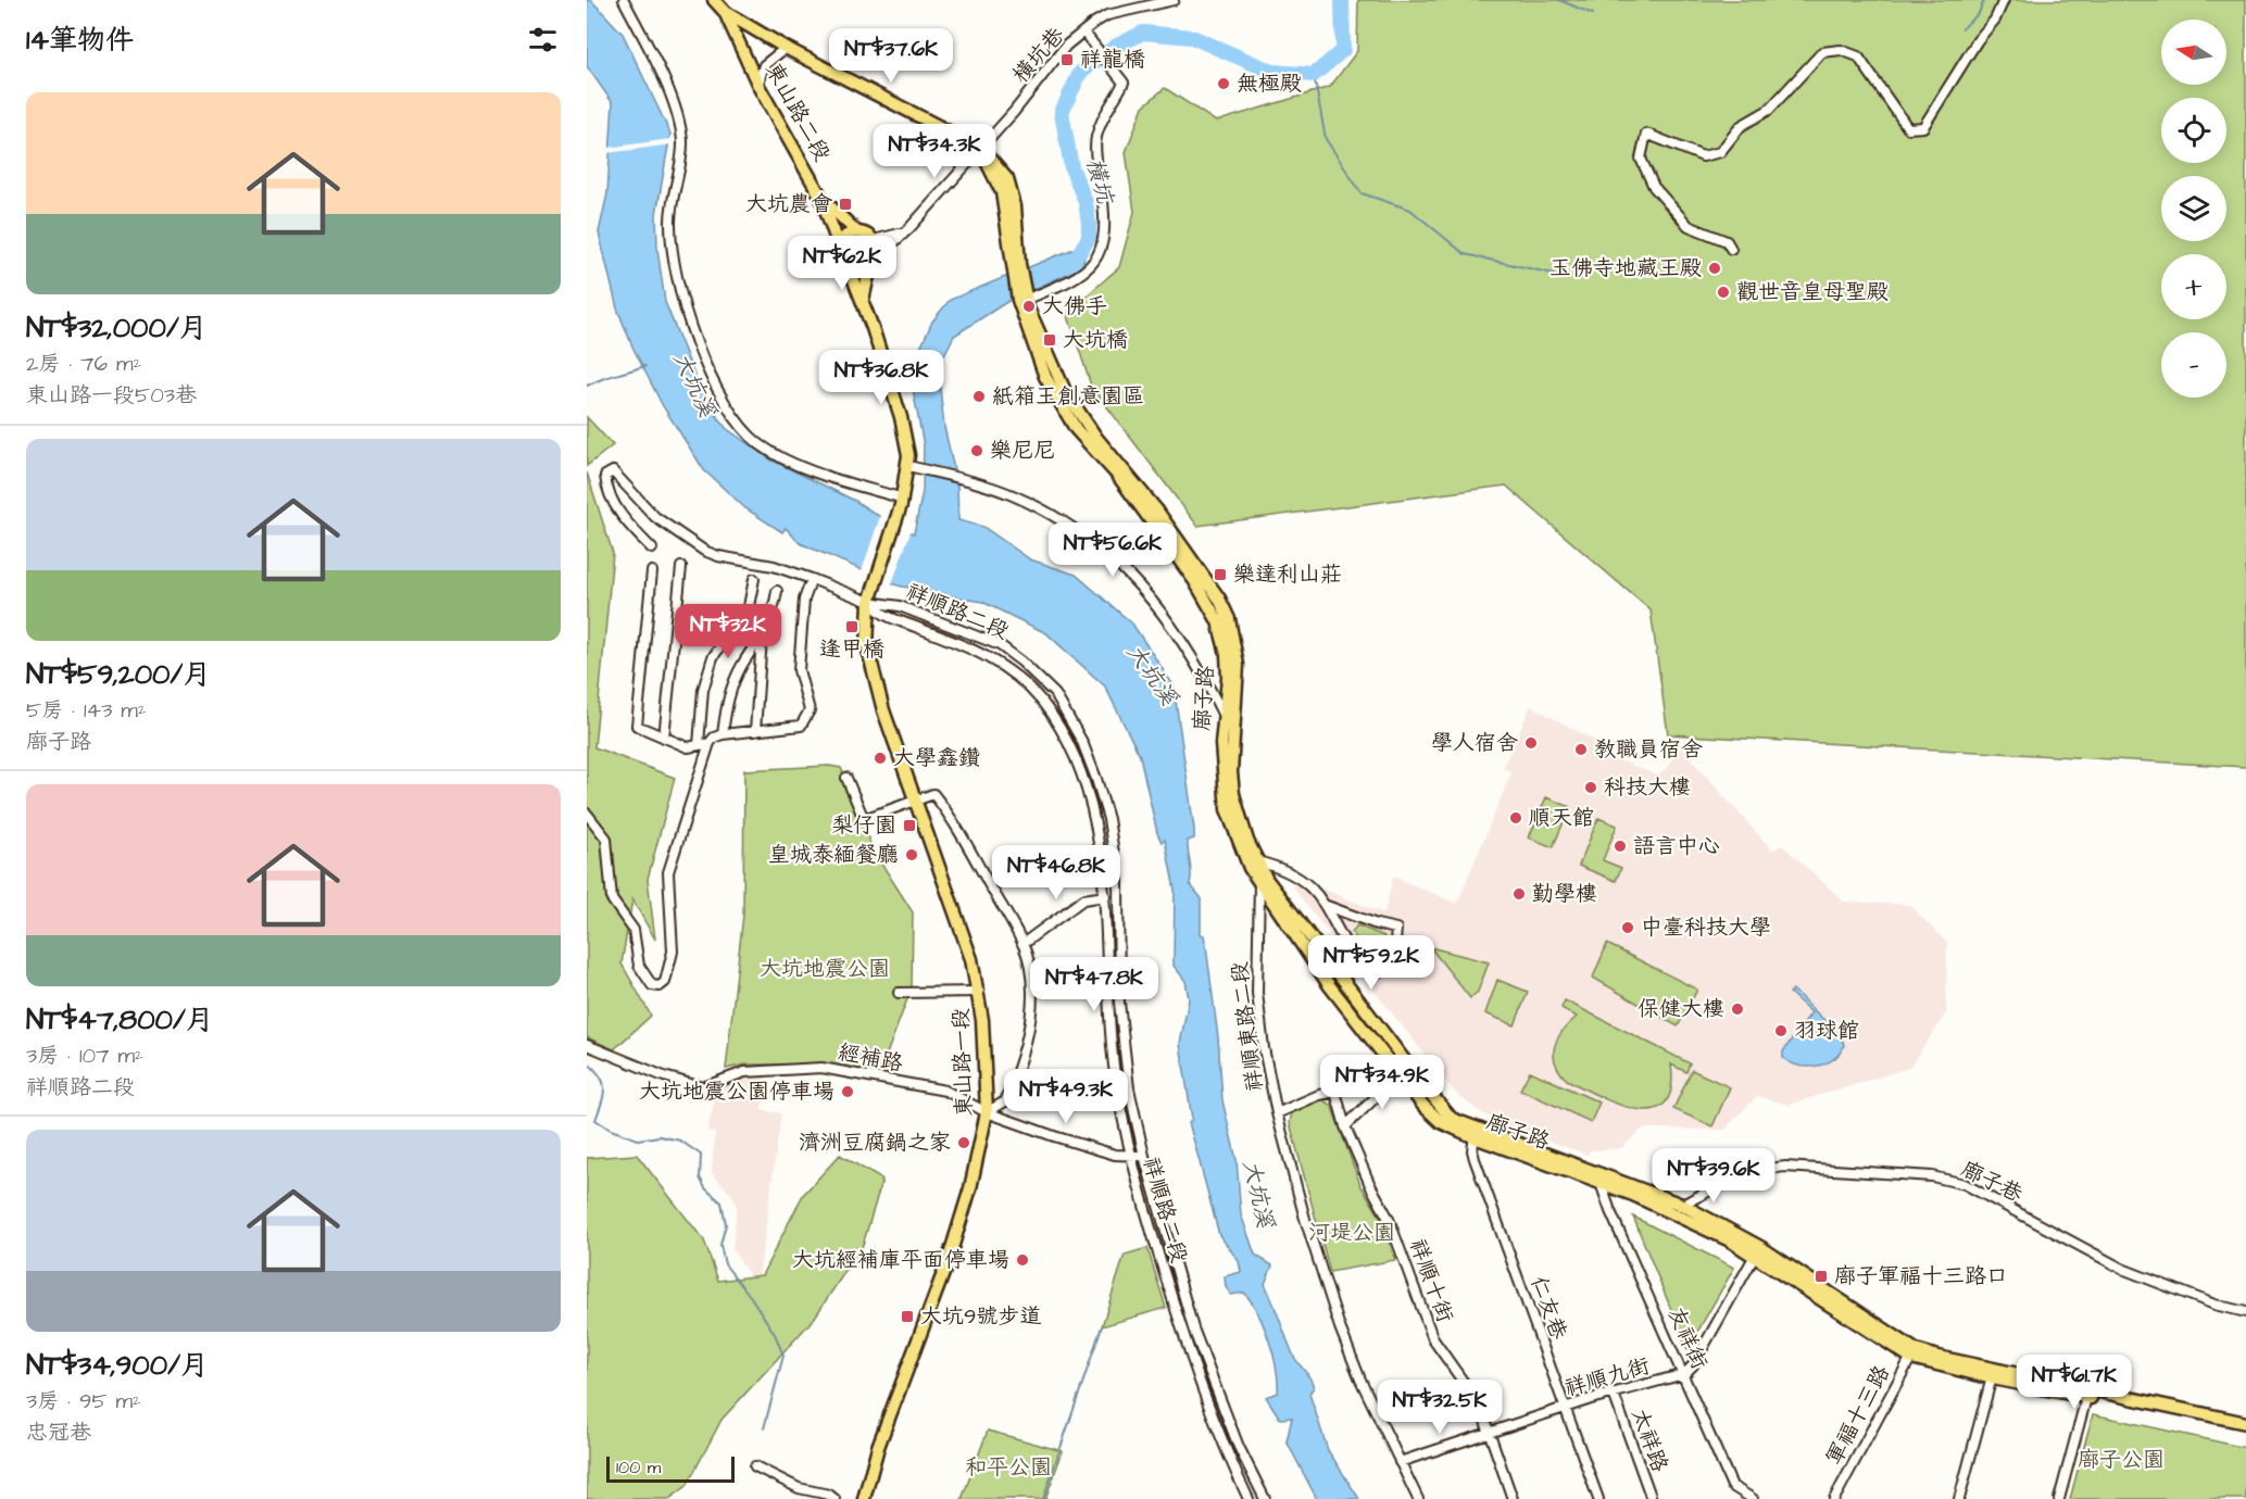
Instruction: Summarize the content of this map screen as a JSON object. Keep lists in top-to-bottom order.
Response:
{
  "streets": {
    "main road": ["東山路二段", "廍子路", "東山路一段"],
    "street": [
      "橫坑巷",
      "祥順路二段",
      "祥順東路二段",
      "經補路",
      "廍子巷",
      "祥順十街",
      "仁友巷",
      "友祥街",
      "祥順九街",
      "軍福十三路",
      "太祥路"
    ]
  },
  "crossings": [
    ["橫坑巷", "東山路二段"],
    ["祥順路二段", "經補路"],
    ["祥順路二段", "東山路一段"],
    ["廍子路", "祥順東路二段"],
    ["廍子路", "廍子巷"],
    ["廍子路", "仁友巷"],
    ["廍子路", "友祥街"],
    ["廍子路", "軍福十三路"],
    ["祥順東路二段", "祥順十街"],
    ["祥順東路二段", "祥順九街"],
    ["經補路", "東山路一段"],
    ["祥順十街", "祥順九街"],
    ["仁友巷", "祥順九街"],
    ["友祥街", "祥順九街"],
    ["祥順九街", "太祥路"]
  ],
  "water": ["橫坑", "大坑溪"],
  "parks": [
    "大坑地震公園",
    "河堤公園",
    "廍子公園",
    "和平公園"
  ],
  "places": {
    "transit": [
      "祥龍橋",
      "大坑農會",
      "大坑橋",
      "樂達利山莊",
      "逢甲橋",
      "梨仔園",
      "廍子軍福十三路口",
      "大坑9號步道"
    ],
    "other": [
      "無極殿",
      "玉佛寺地藏王殿",
      "觀世音皇母聖殿",
      "大佛手",
      "紙箱王創意園區",
      "樂尼尼",
      "學人宿舍",
      "教職員宿舍",
      "大學鑫鑽",
      "科技大樓",
      "順天館",
      "語言中心",
      "皇城泰緬餐廳",
      "勤學樓",
      "中臺科技大學",
      "保健大樓",
      "羽球館",
      "大坑地震公園停車場",
      "濟洲豆腐鍋之家",
      "大坑經補庫平面停車場"
    ]
  },
  "scale_bar": "100 m",
  "north": "left",
  "page": {
    "heading": "14筆物件",
    "map_buttons": ["+", "−"],
    "price": [
      "NT$37.6K",
      "NT$34.3K",
      "NT$62K",
      "NT$36.8K",
      "NT$56.6K",
      "NT$32K",
      "NT$46.8K",
      "NT$59.2K",
      "NT$47.8K",
      "NT$34.9K",
      "NT$49.3K",
      "NT$39.6K",
      "NT$61.7K",
      "NT$32.5K"
    ],
    "list": [
      {
        "name": "NT$32,000/月",
        "note": "2房 · 76 m² · 東山路一段503巷"
      },
      {
        "name": "NT$59,200/月",
        "note": "5房 · 143 m² · 廍子路"
      },
      {
        "name": "NT$47,800/月",
        "note": "3房 · 107 m² · 祥順路二段"
      },
      {
        "name": "NT$34,900/月",
        "note": "3房 · 95 m² · 忠冠巷"
      }
    ],
    "scale": "100 m"
  }
}
